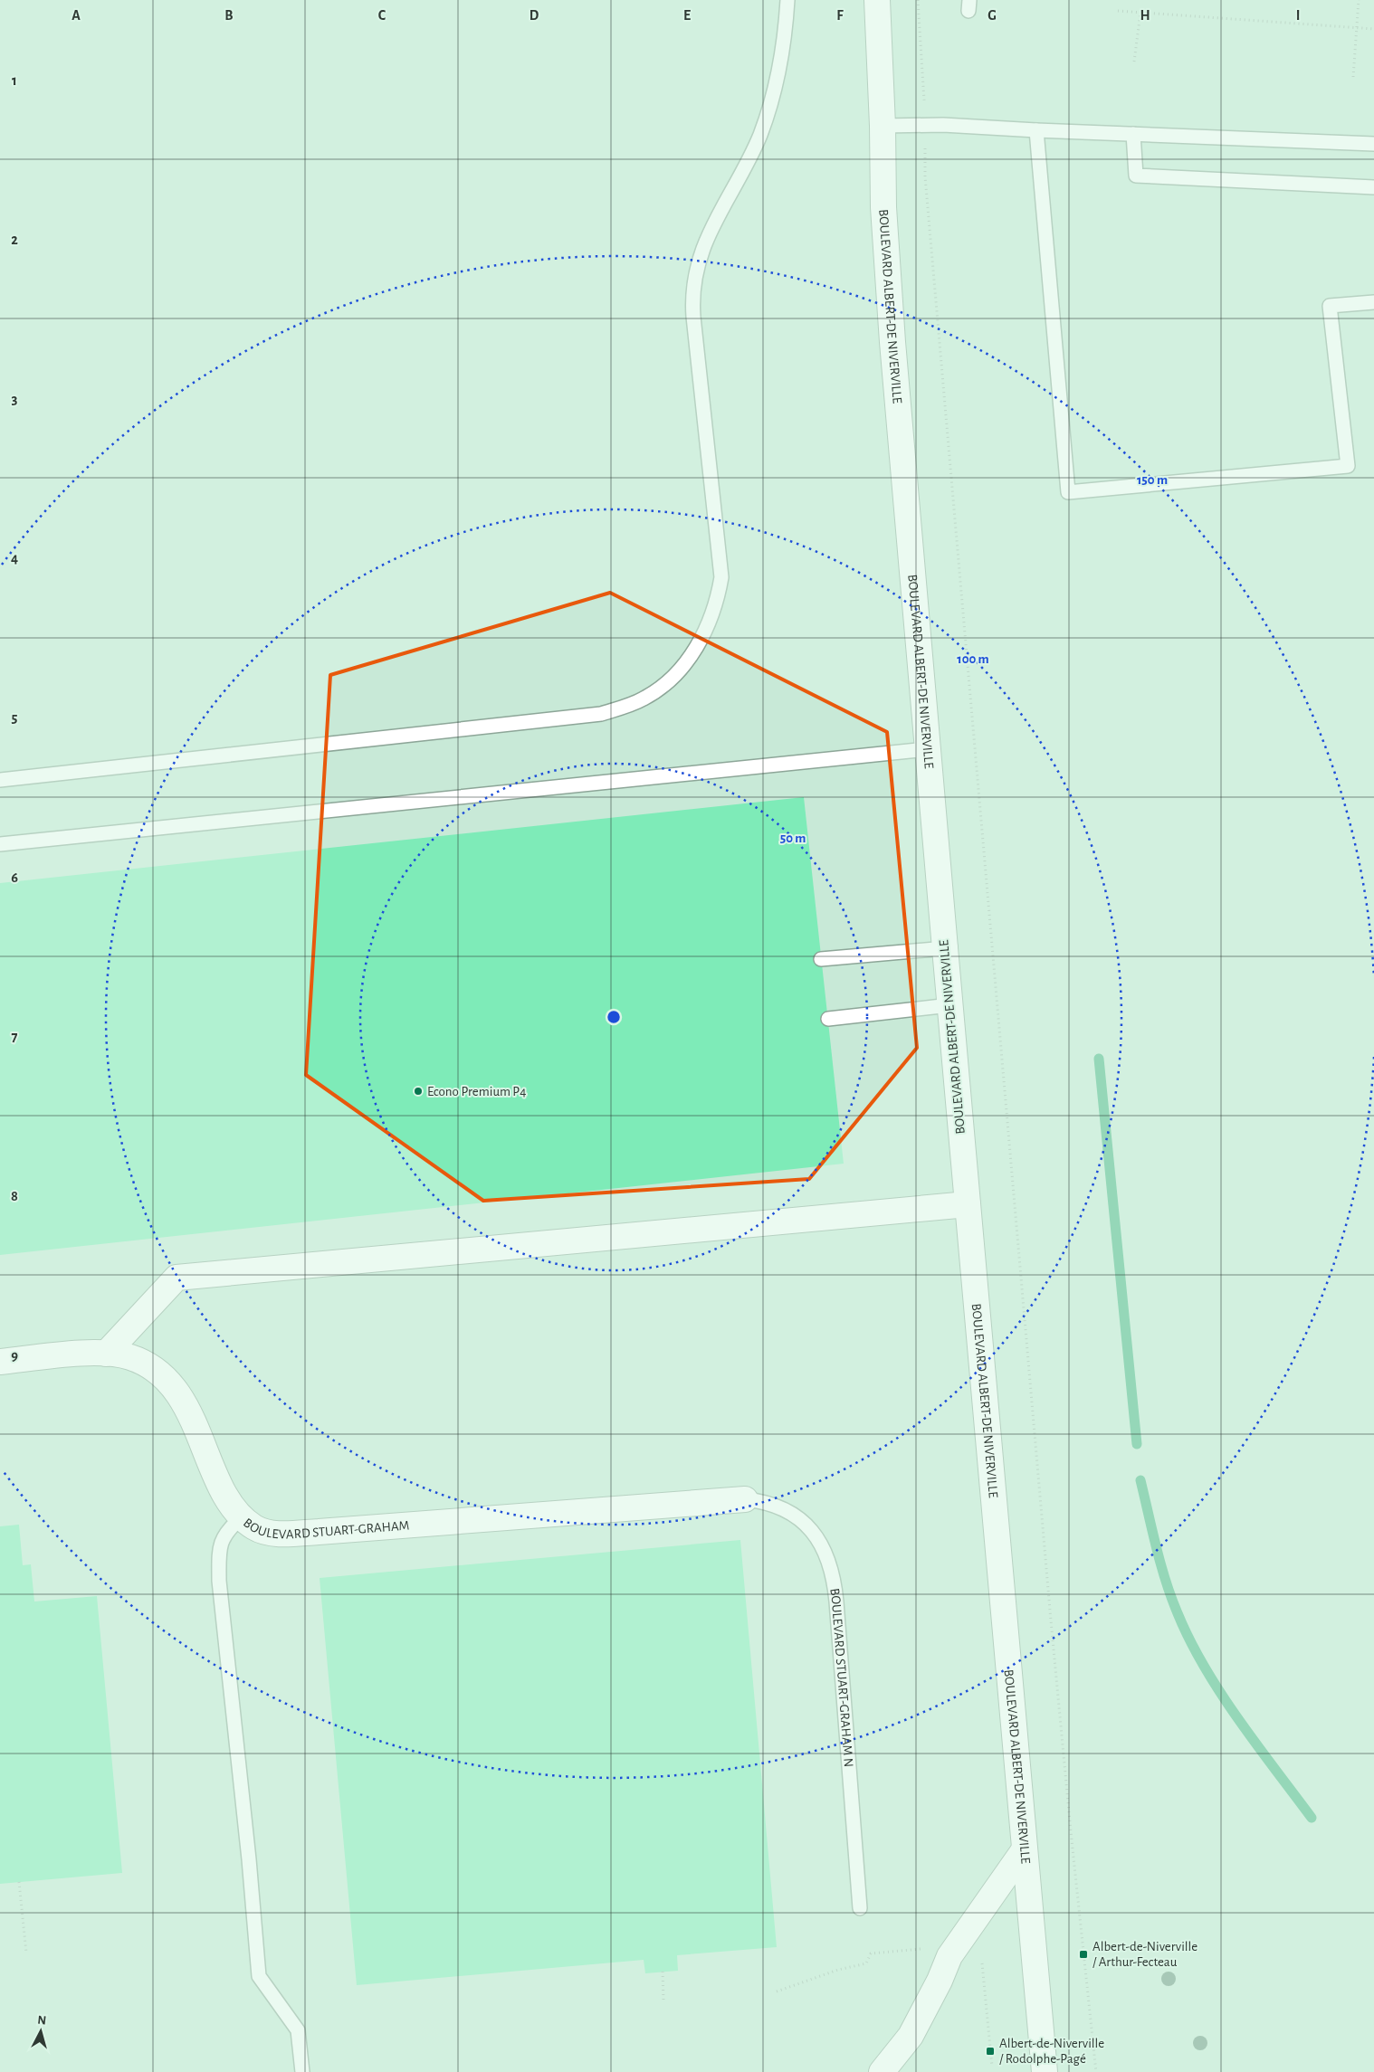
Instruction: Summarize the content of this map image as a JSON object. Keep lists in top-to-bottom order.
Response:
{
  "streets": {
    "street": ["BOULEVARD ALBERT-DE NIVERVILLE", "BOULEVARD STUART-GRAHAM"],
    "lane": ["BOULEVARD STUART-GRAHAM N"]
  },
  "crossings": [
    ["BOULEVARD STUART-GRAHAM", "BOULEVARD STUART-GRAHAM N"]
  ],
  "places": {
    "other": ["Econo Premium P4"],
    "transit": ["Albert-de-Niverville / Arthur-Fecteau", "Albert-de-Niverville / Rodolphe-Pagé"]
  },
  "north": "top",
  "grid": {
    "columns": [
      "A",
      "B",
      "C",
      "D",
      "E",
      "F",
      "G",
      "H",
      "I"
    ],
    "rows": [
      "1",
      "2",
      "3",
      "4",
      "5",
      "6",
      "7",
      "8",
      "9"
    ]
  },
  "rings": ["150 m", "100 m", "50 m"]
}
